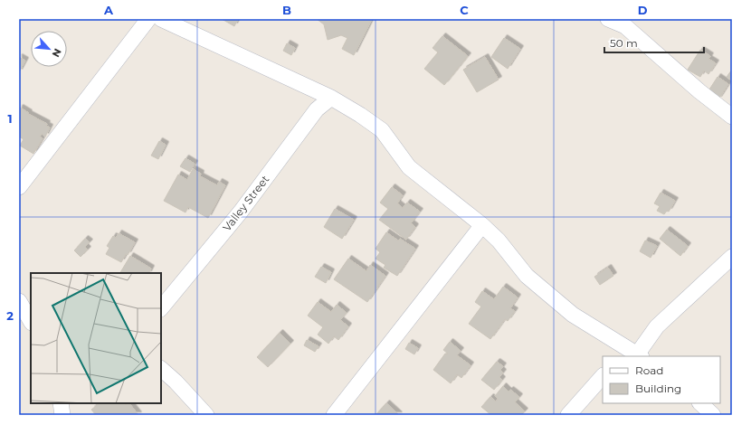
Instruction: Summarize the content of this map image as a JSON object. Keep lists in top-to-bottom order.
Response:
{
  "streets": {
    "street": ["Valley Street"]
  },
  "legend": ["Road", "Building"],
  "scale_bar": "50 m",
  "north": "bottom right",
  "grid": {
    "columns": [
      "A",
      "B",
      "C",
      "D"
    ],
    "rows": ["1", "2"]
  }
}
